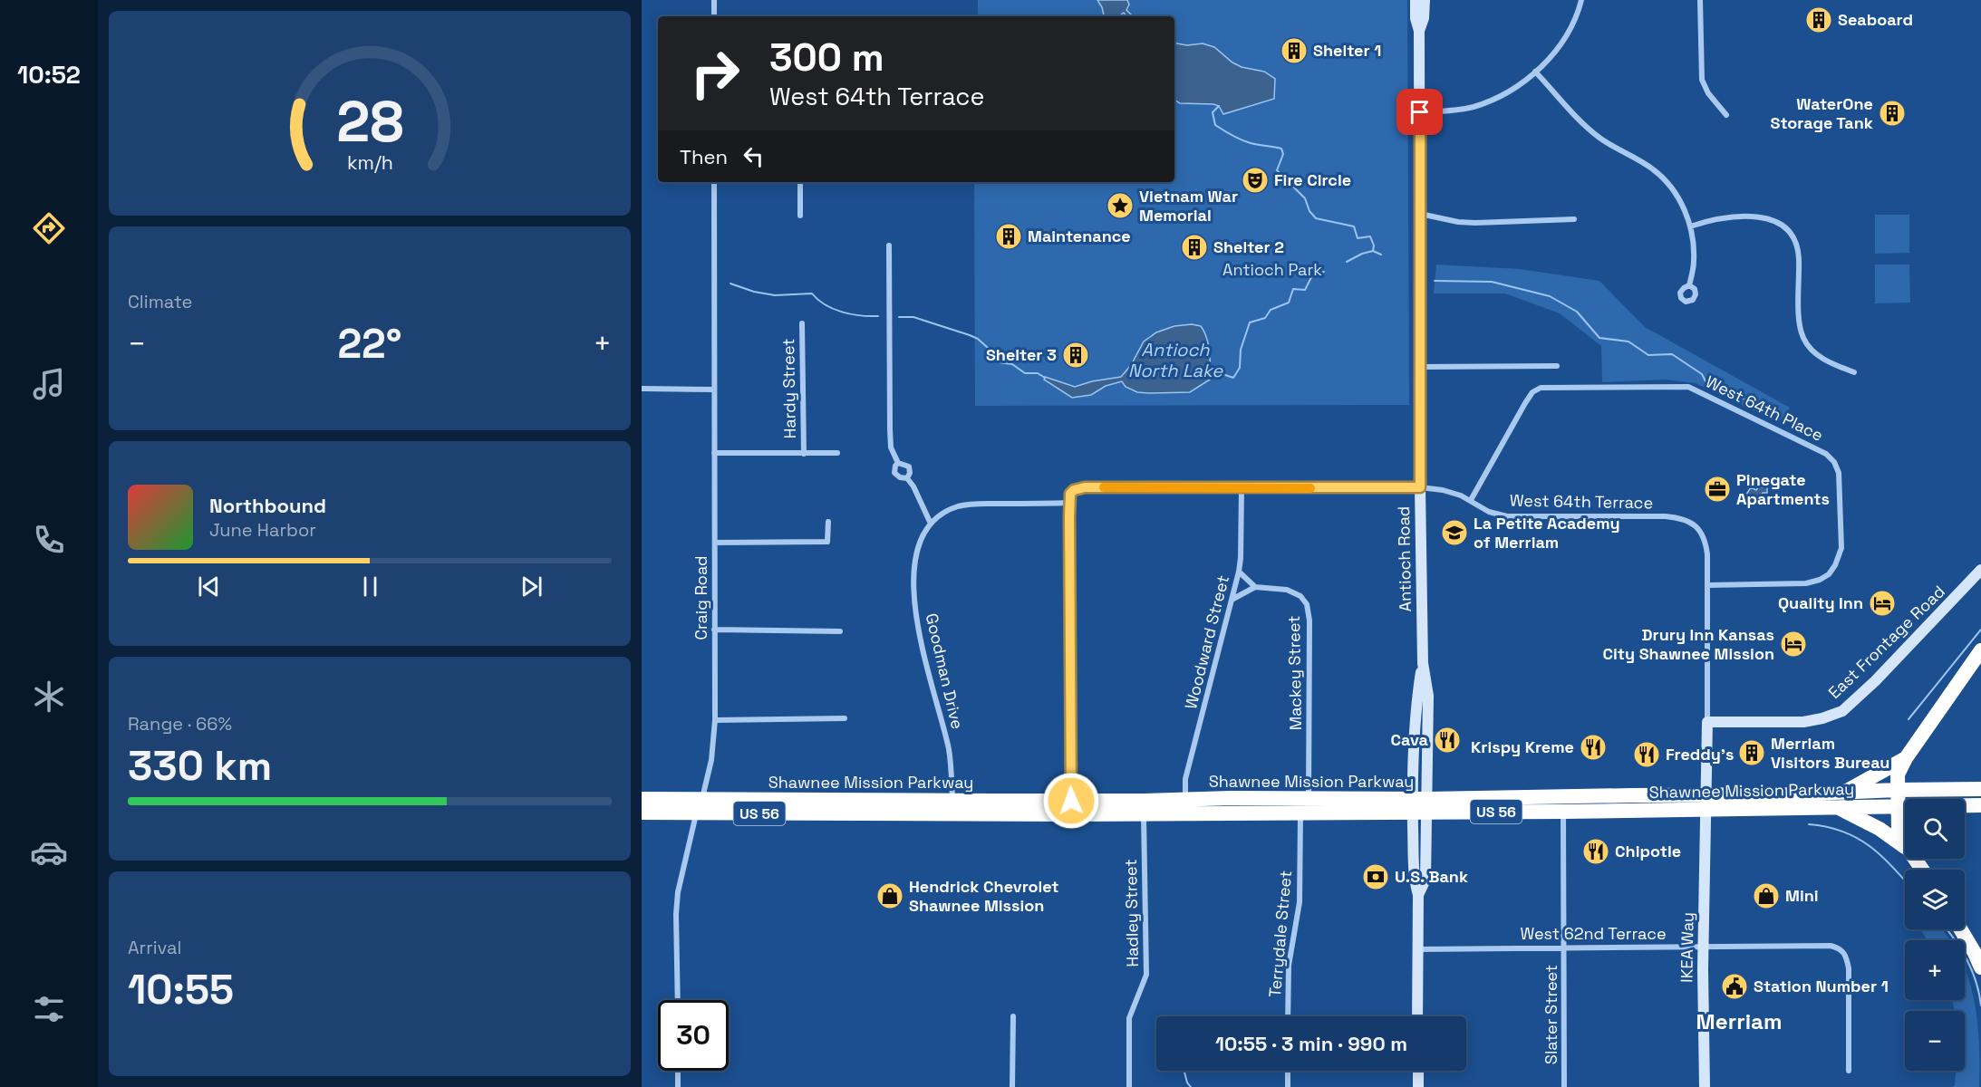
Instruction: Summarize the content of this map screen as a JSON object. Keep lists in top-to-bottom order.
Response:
{
  "streets": {
    "highway": ["Shawnee Mission Parkway", "US 56"],
    "main road": ["Antioch Road", "East Frontage Road", "IKEA Way"],
    "street": [
      "Hardy Street",
      "West 64th Place",
      "West 64th Terrace",
      "Craig Road",
      "Woodward Street",
      "Goodman Drive",
      "Mackey Street",
      "Hadley Street",
      "Terrydale Street",
      "West 62nd Terrace",
      "Slater Street"
    ]
  },
  "crossings": [
    ["West 64th Place", "West 64th Terrace"],
    ["West 64th Terrace", "Antioch Road"],
    ["West 64th Terrace", "Woodward Street"],
    ["Antioch Road", "Shawnee Mission Parkway"],
    ["Antioch Road", "West 62nd Terrace"],
    ["Craig Road", "Shawnee Mission Parkway"],
    ["Woodward Street", "Shawnee Mission Parkway"],
    ["East Frontage Road", "IKEA Way"],
    ["Goodman Drive", "Shawnee Mission Parkway"],
    ["Mackey Street", "Shawnee Mission Parkway"],
    ["Shawnee Mission Parkway", "US 56"],
    ["Shawnee Mission Parkway", "Hadley Street"],
    ["Shawnee Mission Parkway", "Terrydale Street"],
    ["Shawnee Mission Parkway", "IKEA Way"],
    ["Shawnee Mission Parkway", "Slater Street"],
    ["West 62nd Terrace", "IKEA Way"],
    ["West 62nd Terrace", "Slater Street"]
  ],
  "districts": ["Merriam"],
  "water": ["Antioch North Lake"],
  "parks": ["Antioch Park"],
  "places": {
    "building": [
      "Seaboard",
      "Shelter 1",
      "WaterOne Storage Tank",
      "Maintenance",
      "Shelter 2",
      "Shelter 3",
      "Merriam Visitors Bureau"
    ],
    "theatre": ["Fire Circle"],
    "place": ["Vietnam War Memorial"],
    "office": ["Pinegate Apartments"],
    "school or university": ["La Petite Academy of Merriam"],
    "hotel": ["Quality Inn", "Drury Inn Kansas City Shawnee Mission"],
    "restaurant": [
      "Cava",
      "Krispy Kreme",
      "Freddy's",
      "Chipotle"
    ],
    "bank": ["U.S. Bank"],
    "shop": ["Hendrick Chevrolet Shawnee Mission", "Mini"],
    "public building": ["Station Number 1"]
  },
  "page": {
    "tabs": "10:52",
    "turn": ["300 m", "West 64th Terrace"],
    "then": "Then",
    "tile": [
      "Climate",
      ["Range · 66%", "330 km"],
      ["Arrival", "10:55"]
    ],
    "heat": ["−", "22°", "+"],
    "song": ["Northbound", "June Harbor"],
    "map_buttons": ["+", "−"],
    "limit": "30",
    "trip": "10:55 · 3 min · 990 m",
    "gauge": ["28", "km/h"]
  }
}
